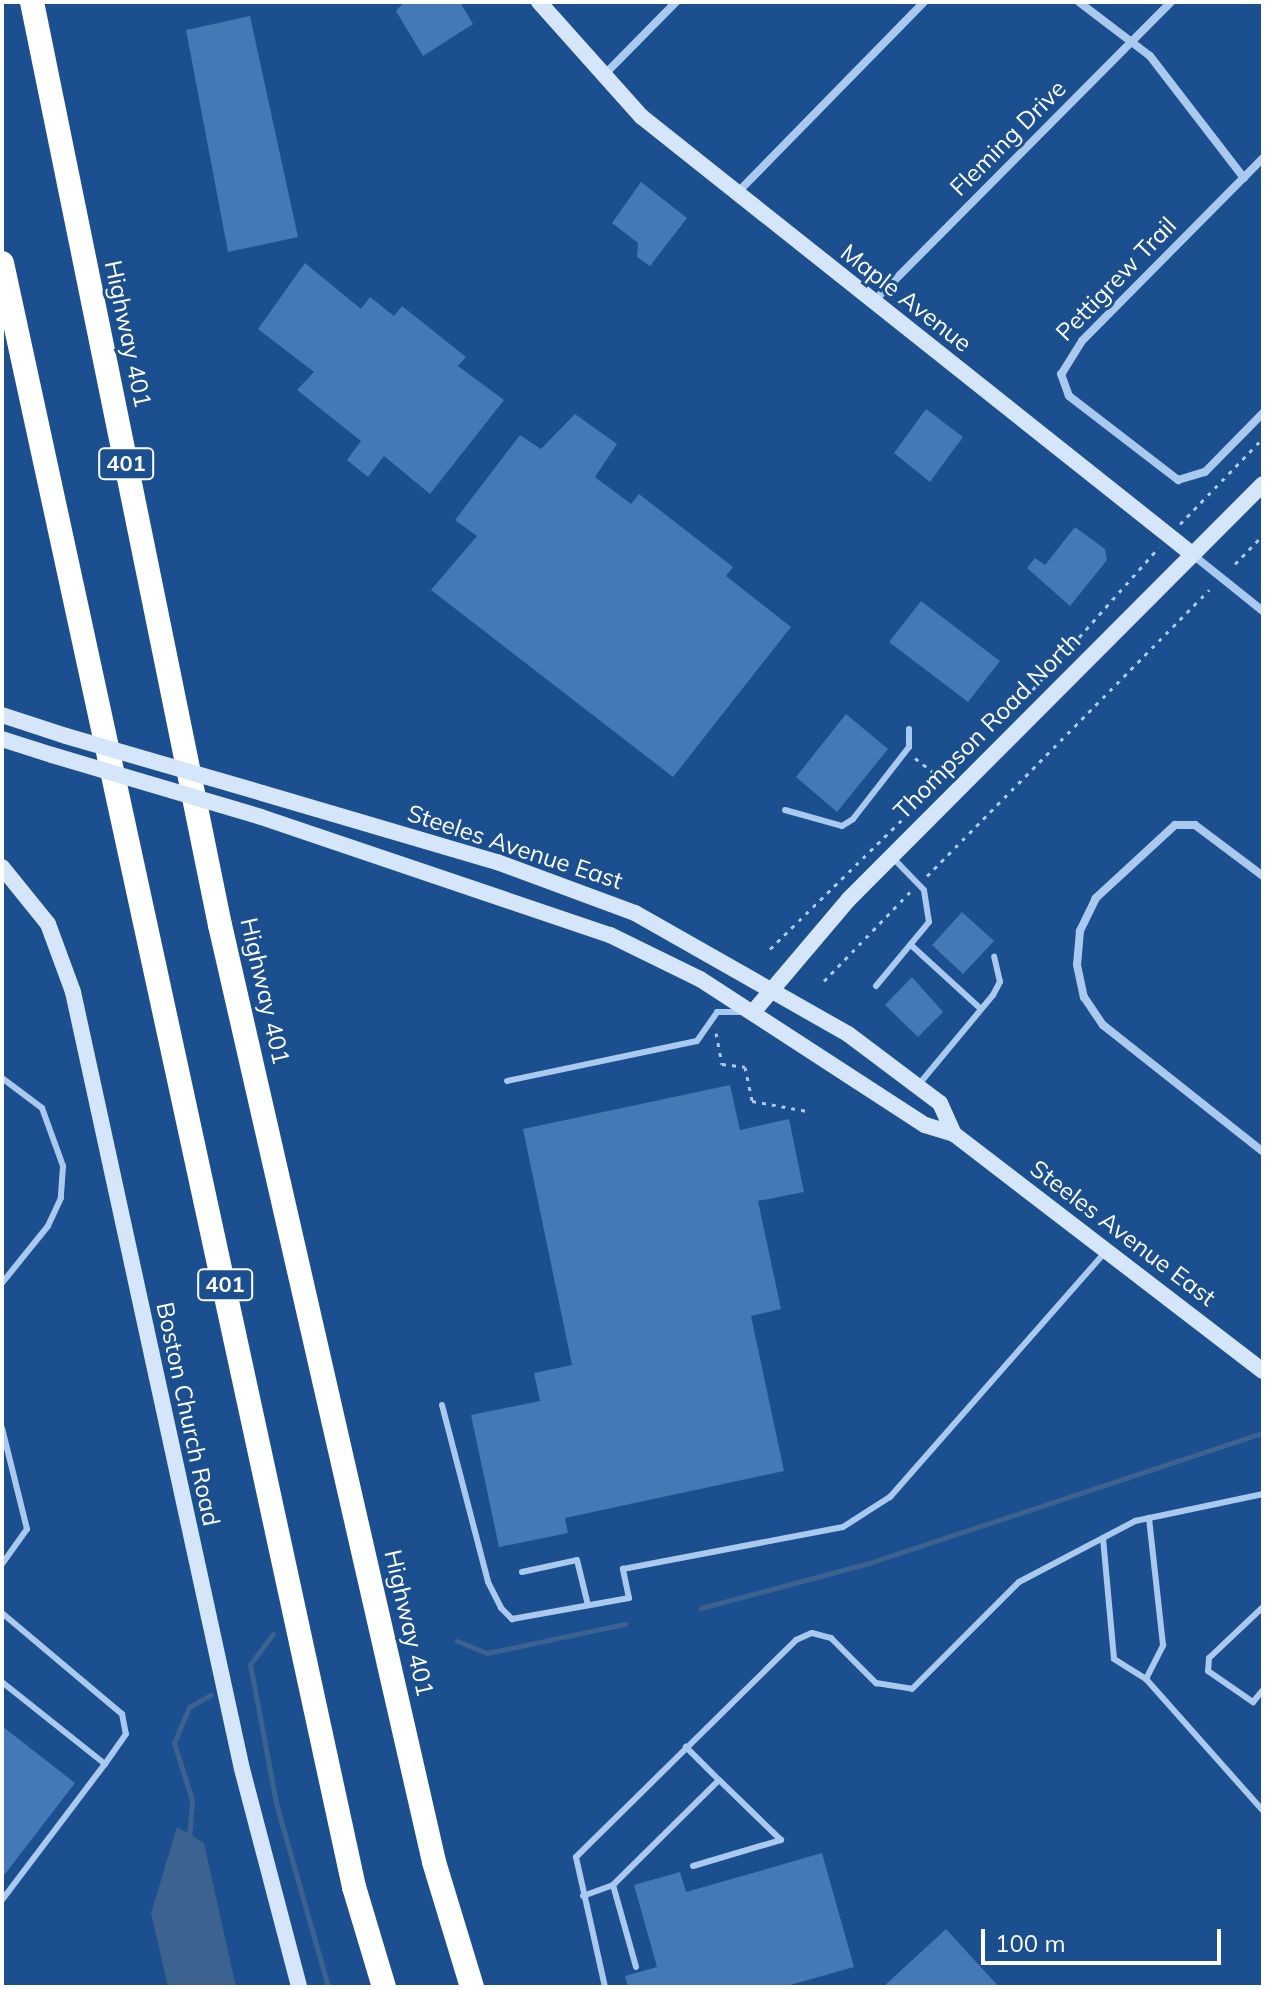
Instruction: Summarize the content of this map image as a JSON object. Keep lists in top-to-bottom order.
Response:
{
  "streets": {
    "highway": ["Highway 401", "401"],
    "main road": [
      "Maple Avenue",
      "Thompson Road North",
      "Steeles Avenue East",
      "Boston Church Road"
    ],
    "street": ["Fleming Drive", "Pettigrew Trail"]
  },
  "crossings": [
    ["Fleming Drive", "Maple Avenue"],
    ["Maple Avenue", "Thompson Road North"],
    ["Thompson Road North", "Steeles Avenue East"]
  ],
  "scale_bar": "100 m"
}
